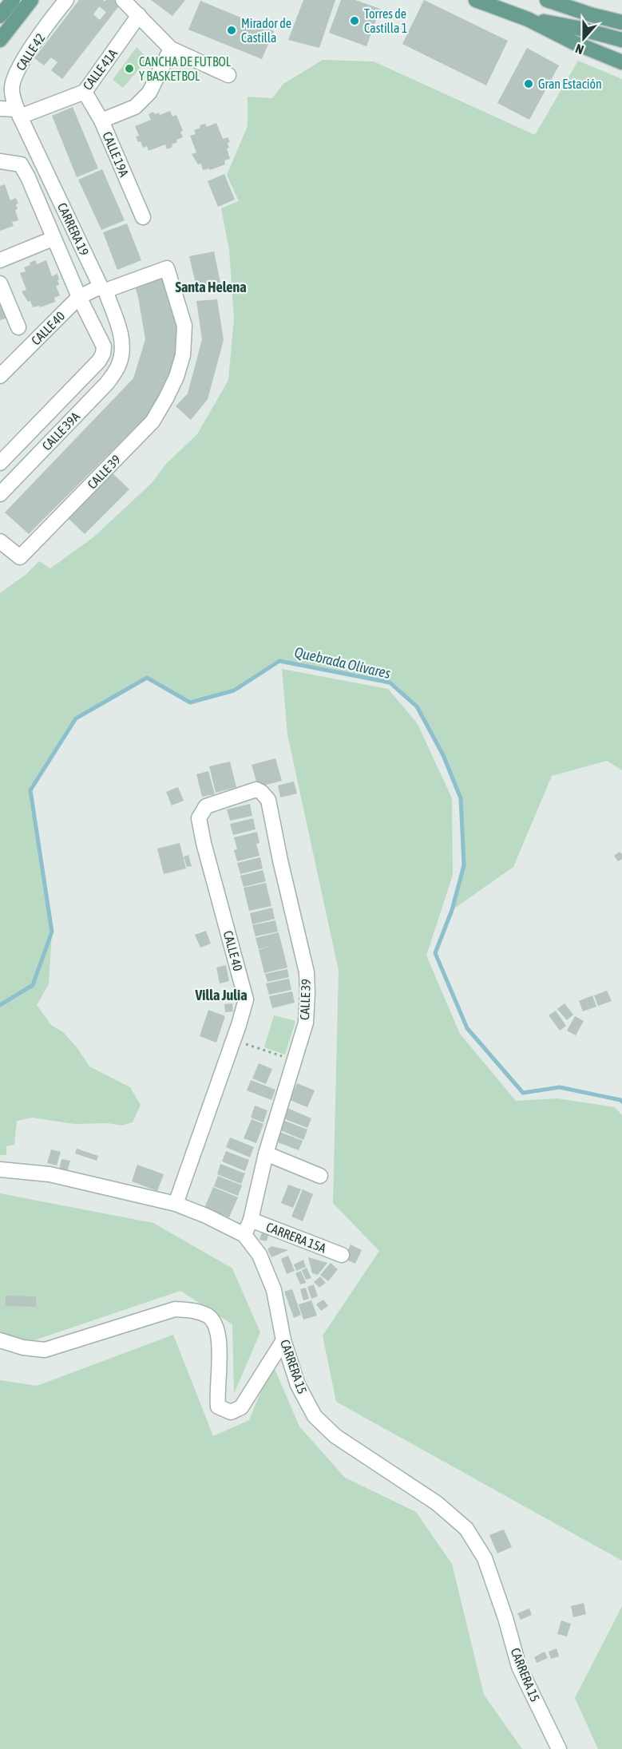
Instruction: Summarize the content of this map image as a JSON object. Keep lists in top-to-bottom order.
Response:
{
  "streets": {
    "street": [
      "CALLE 42",
      "CALLE 41A",
      "CALLE 19A",
      "CARRERA 19",
      "CALLE 40",
      "CALLE 39A",
      "CALLE 39",
      "CARRERA 15A",
      "CARRERA 15"
    ]
  },
  "crossings": [
    ["CALLE 42", "CALLE 41A"],
    ["CALLE 42", "CARRERA 19"],
    ["CALLE 41A", "CALLE 19A"],
    ["CALLE 41A", "CARRERA 19"],
    ["CARRERA 19", "CALLE 40"],
    ["CARRERA 19", "CALLE 39A"],
    ["CALLE 40", "CALLE 39"],
    ["CALLE 40", "CARRERA 15"],
    ["CALLE 39", "CARRERA 15A"],
    ["CALLE 39", "CARRERA 15"]
  ],
  "districts": ["Santa Helena", "Villa Julia"],
  "water": ["Quebrada Olivares"],
  "places": [
    "Torres de Castilla 1",
    "Mirador de Castilla",
    "CANCHA DE FUTBOL Y BASKETBOL",
    "Gran Estación"
  ],
  "north": "bottom"
}
